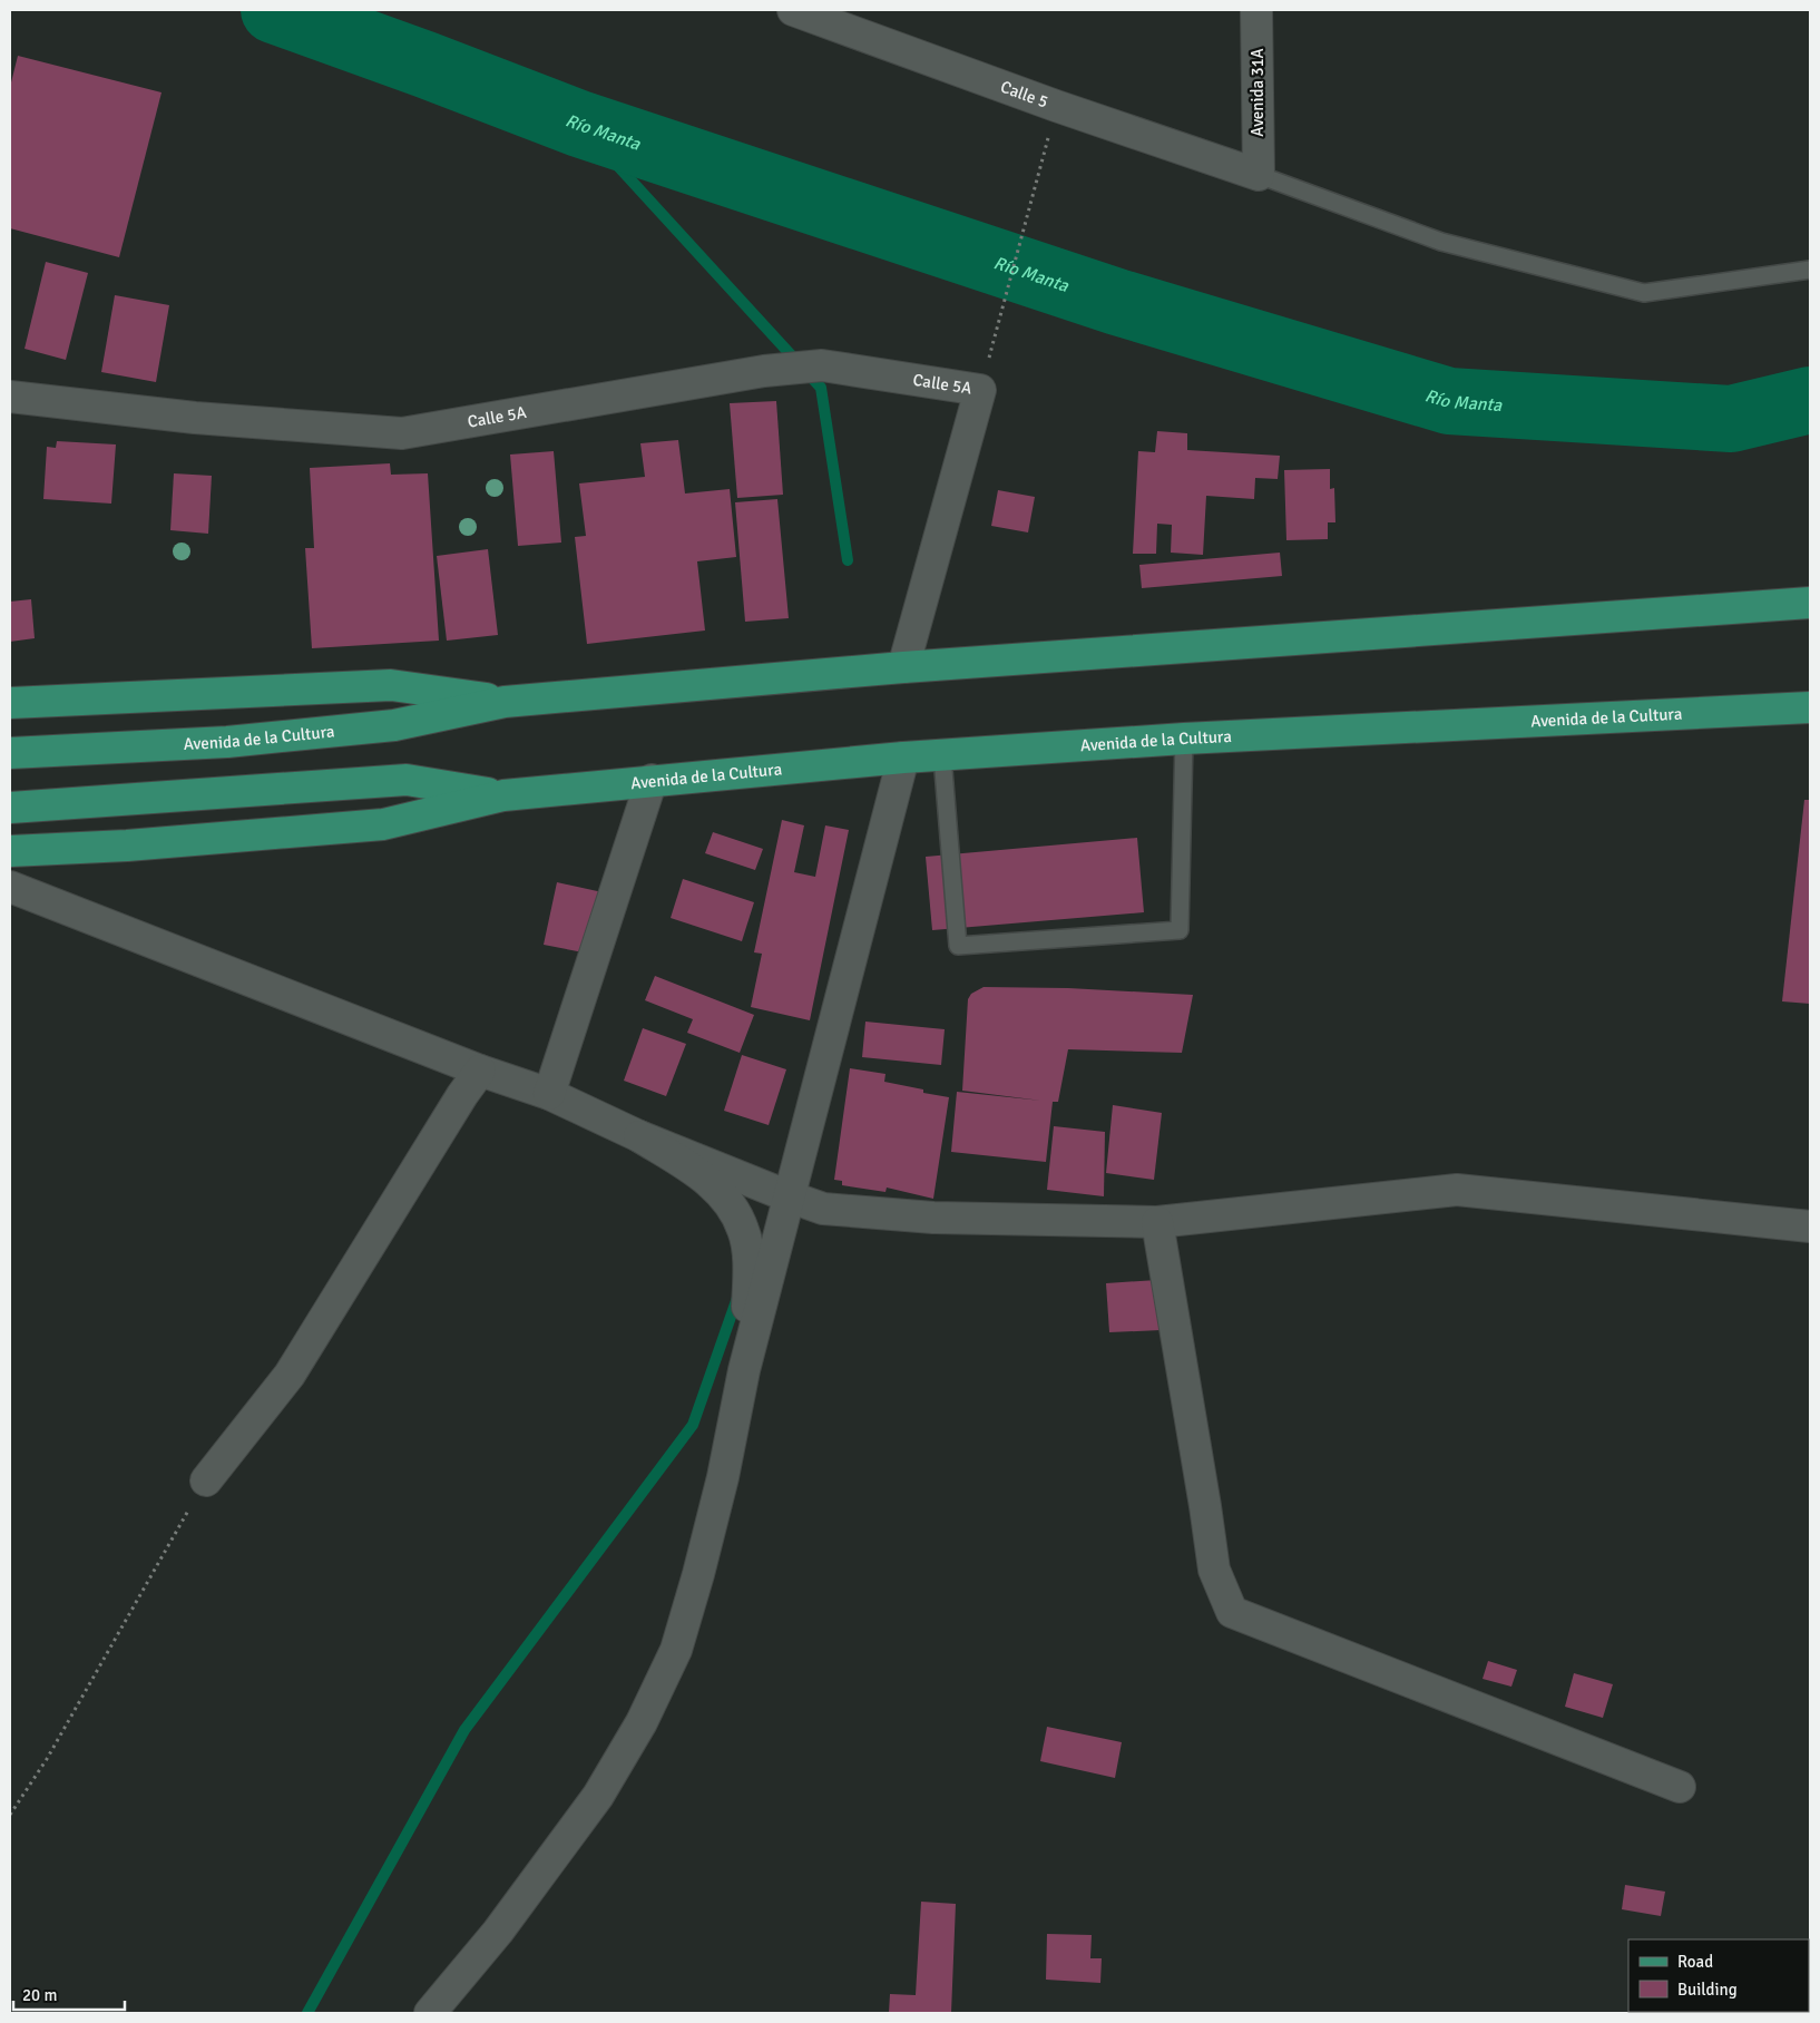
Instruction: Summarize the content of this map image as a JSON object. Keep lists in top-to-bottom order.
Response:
{
  "streets": {
    "main road": ["Avenida de la Cultura"],
    "street": ["Avenida 31A", "Calle 5", "Calle 5A"]
  },
  "crossings": [
    ["Avenida 31A", "Calle 5"]
  ],
  "water": ["Río Manta"],
  "legend": ["Road", "Building"],
  "scale_bar": "20 m"
}
